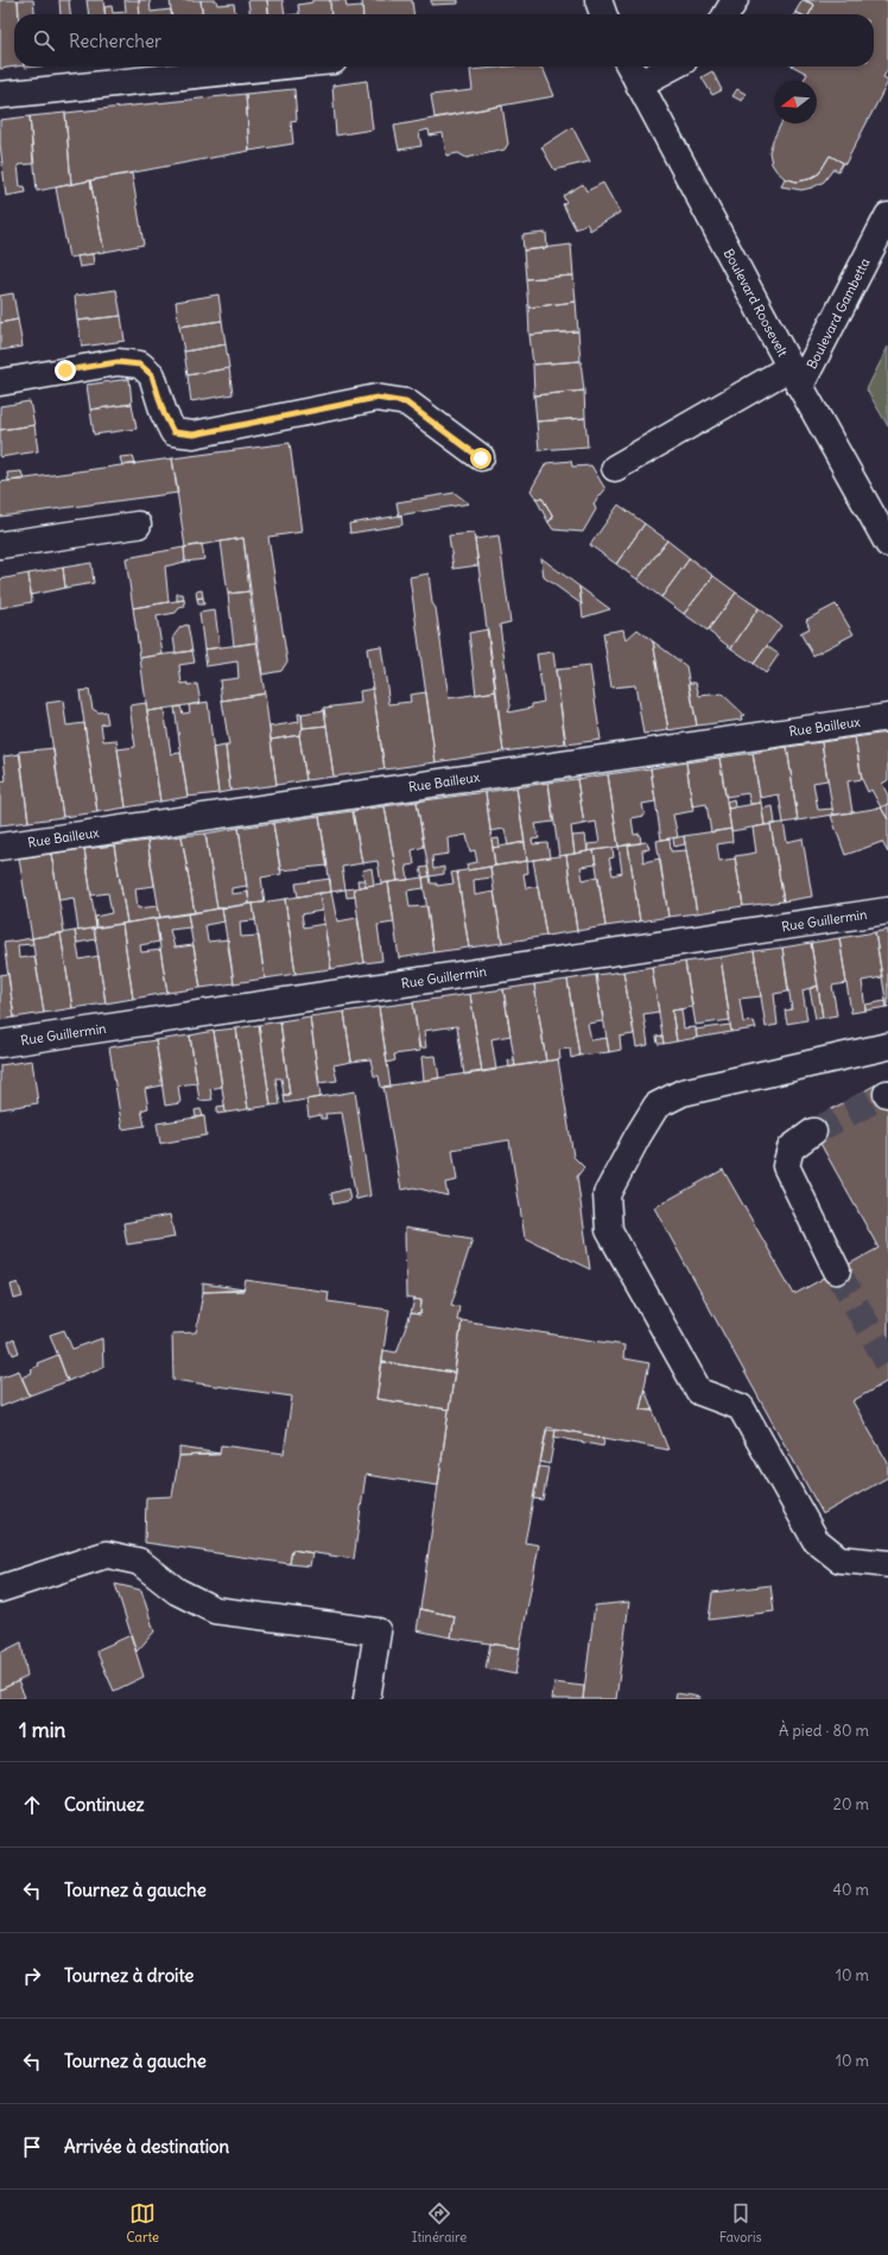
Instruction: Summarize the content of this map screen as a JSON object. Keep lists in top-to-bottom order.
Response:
{
  "streets": {
    "street": [
      "Boulevard Roosevelt",
      "Boulevard Gambetta",
      "Rue Bailleux",
      "Rue Guillermin"
    ]
  },
  "crossings": [
    ["Boulevard Roosevelt", "Boulevard Gambetta"]
  ],
  "north": "left",
  "page": {
    "search": "Rechercher",
    "heading": ["1 min", "À pied · 80 m"],
    "list": [
      ["Continuez", "20 m"],
      ["Tournez à gauche", "40 m"],
      ["Tournez à droite", "10 m"],
      ["Tournez à gauche", "10 m"],
      "Arrivée à destination"
    ],
    "nav": ["Carte", "Itinéraire", "Favoris"]
  }
}
